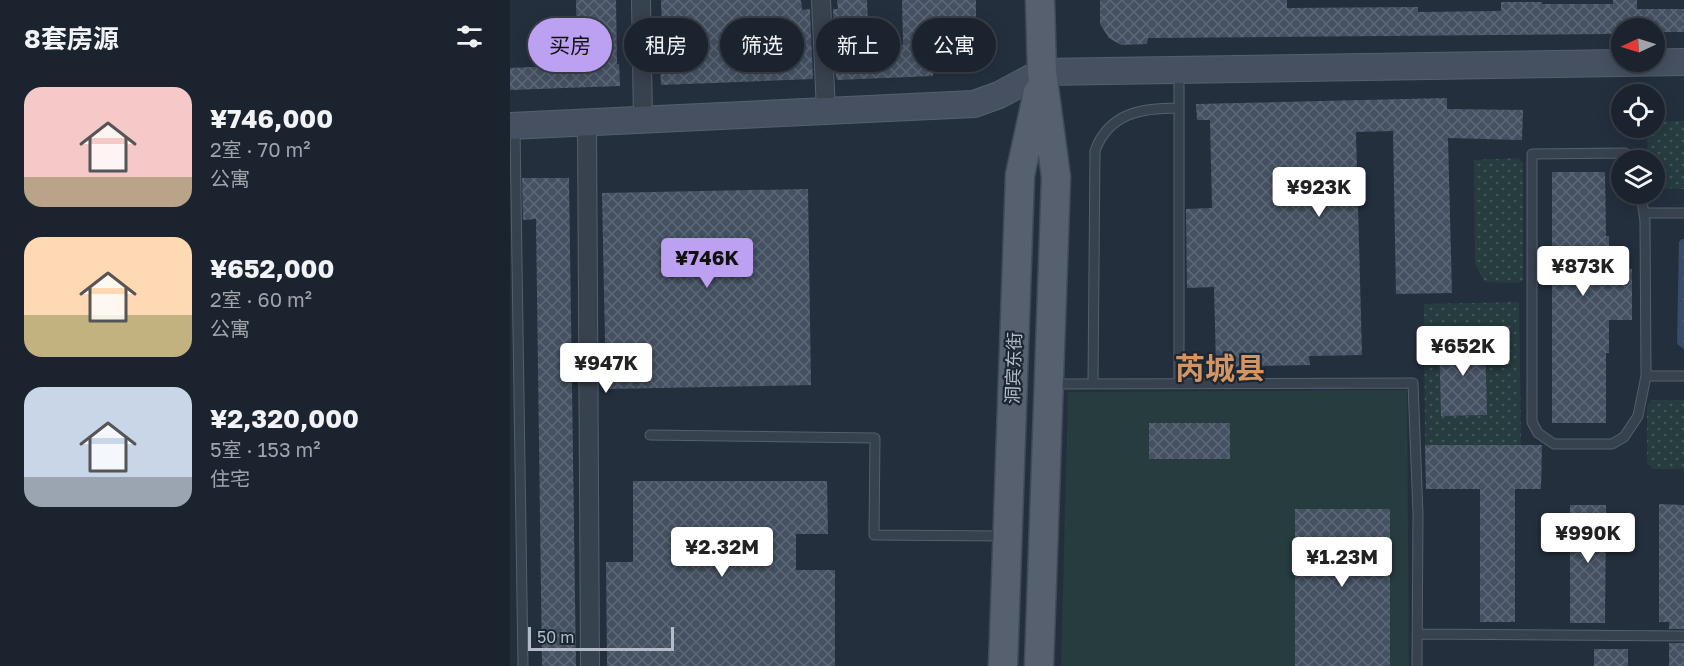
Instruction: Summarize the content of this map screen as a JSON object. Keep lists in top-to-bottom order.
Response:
{
  "streets": {
    "main road": ["洞宾东街"]
  },
  "districts": ["芮城县"],
  "scale_bar": "50 m",
  "north": "left",
  "page": {
    "heading": "8套房源",
    "chip": [
      "买房",
      "租房",
      "筛选",
      "新上",
      "公寓"
    ],
    "list": [
      {
        "name": "¥746,000",
        "note": "2室 · 70 m² · 公寓"
      },
      {
        "name": "¥652,000",
        "note": "2室 · 60 m² · 公寓"
      },
      {
        "name": "¥2,320,000",
        "note": "5室 · 153 m² · 住宅"
      }
    ],
    "price": [
      "¥923K",
      "¥746K",
      "¥873K",
      "¥652K",
      "¥947K",
      "¥990K",
      "¥2.32M",
      "¥1.23M"
    ],
    "scale": "50 m"
  }
}
